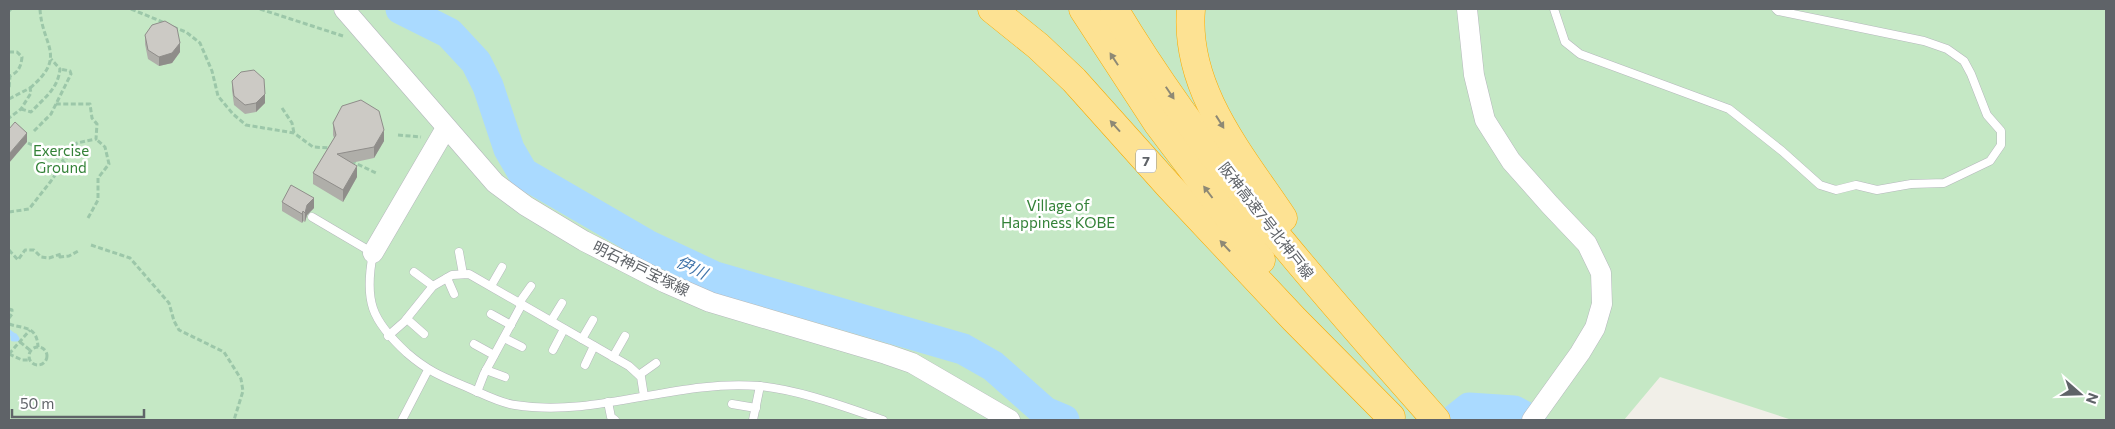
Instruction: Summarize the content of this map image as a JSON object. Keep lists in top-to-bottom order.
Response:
{
  "streets": {
    "highway": ["7", "阪神高速7号北神戸線"],
    "street": ["明石神戸宝塚線"]
  },
  "crossings": [
    ["7", "阪神高速7号北神戸線"]
  ],
  "water": ["伊川"],
  "parks": ["Exercise Ground", "Village of Happiness KOBE"],
  "scale_bar": "50 m",
  "north": "right"
}
